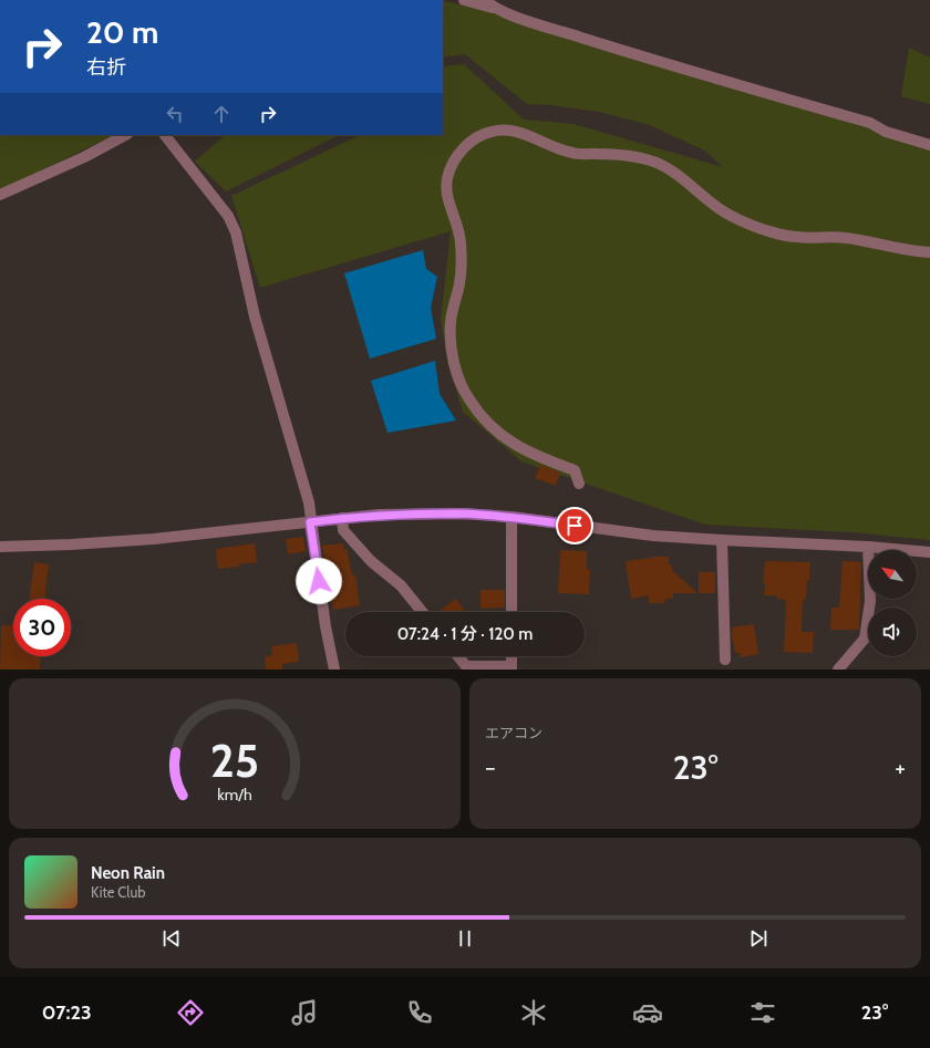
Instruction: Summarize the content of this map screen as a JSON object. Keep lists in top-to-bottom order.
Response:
{
  "north": "top left",
  "page": {
    "turn": ["20 m", "右折"],
    "limit": "30",
    "trip": "07:24 · 1 分 · 120 m",
    "tile": "エアコン",
    "heat": ["−", "23°", "+"],
    "song": ["Neon Rain", "Kite Club"],
    "tabs": ["07:23", "23°"],
    "gauge": ["25", "km/h"]
  }
}
